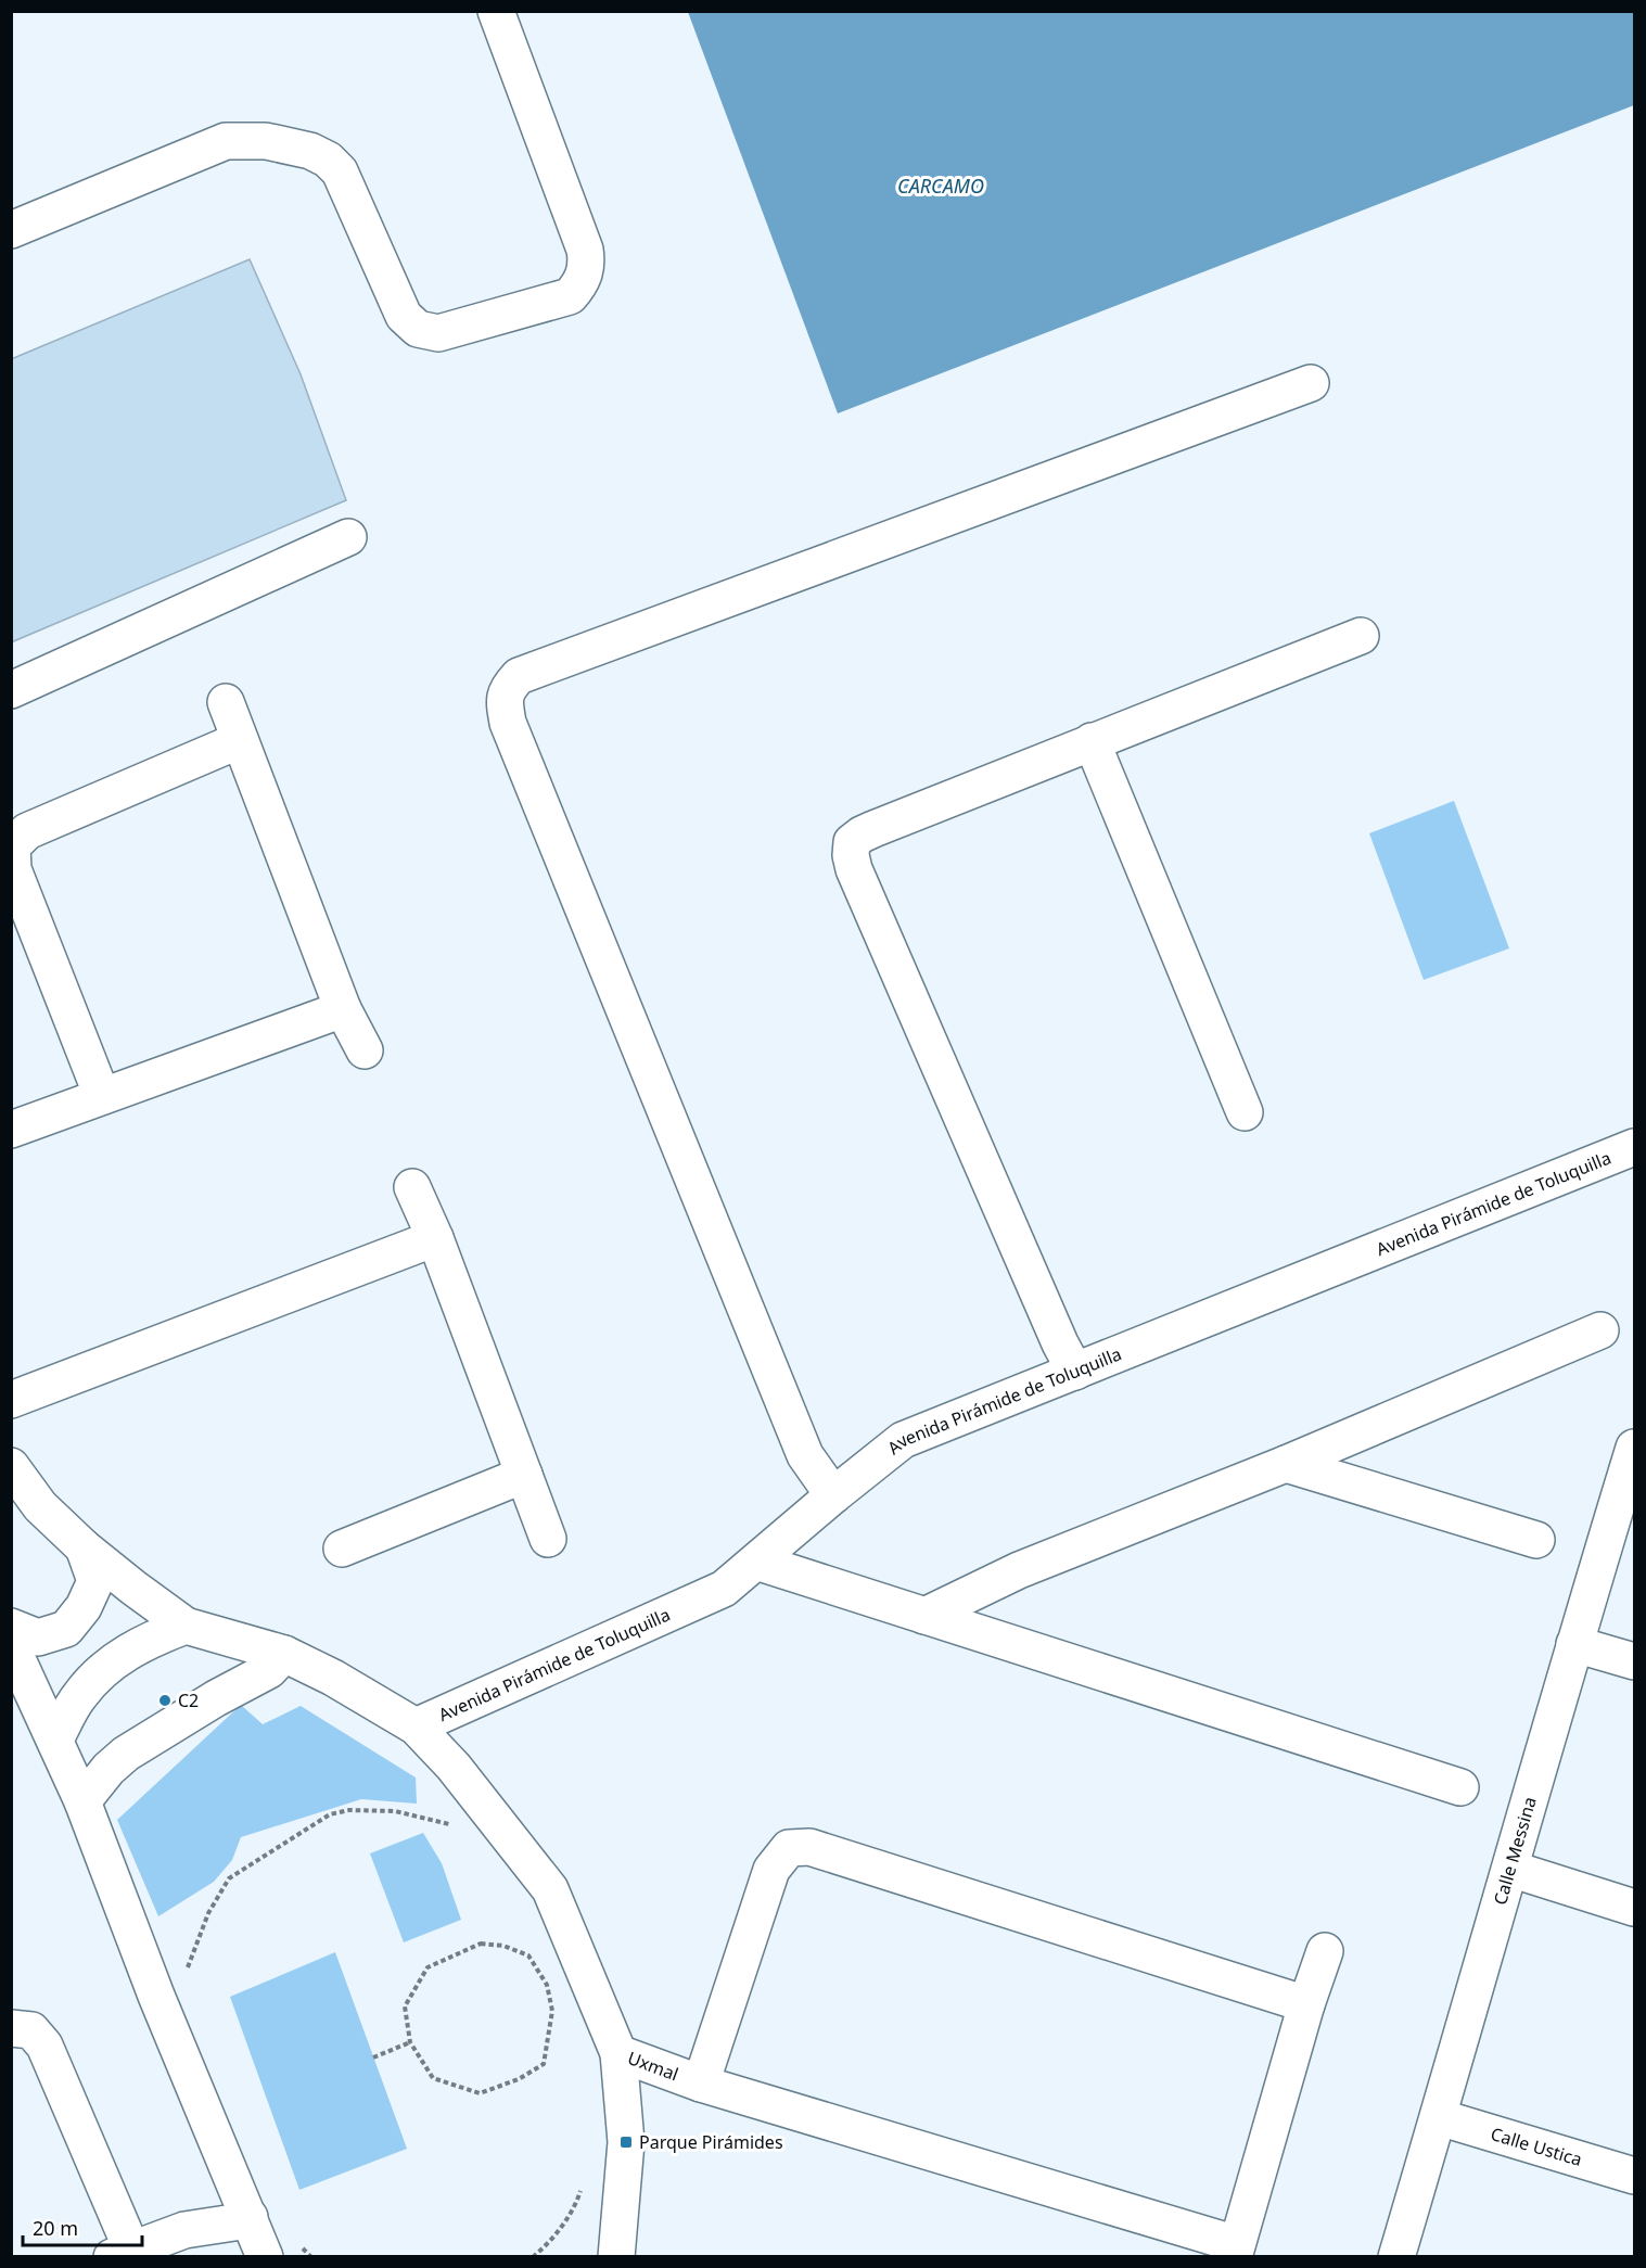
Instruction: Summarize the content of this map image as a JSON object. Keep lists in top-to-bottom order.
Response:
{
  "streets": {
    "street": [
      "Avenida Pirámide de Toluquilla",
      "Calle Messina",
      "Uxmal",
      "Calle Ustica"
    ]
  },
  "crossings": [
    ["Calle Messina", "Calle Ustica"]
  ],
  "water": ["CARCAMO"],
  "places": {
    "other": ["C2"],
    "transit": ["Parque Pirámides"]
  },
  "scale_bar": "20 m"
}
